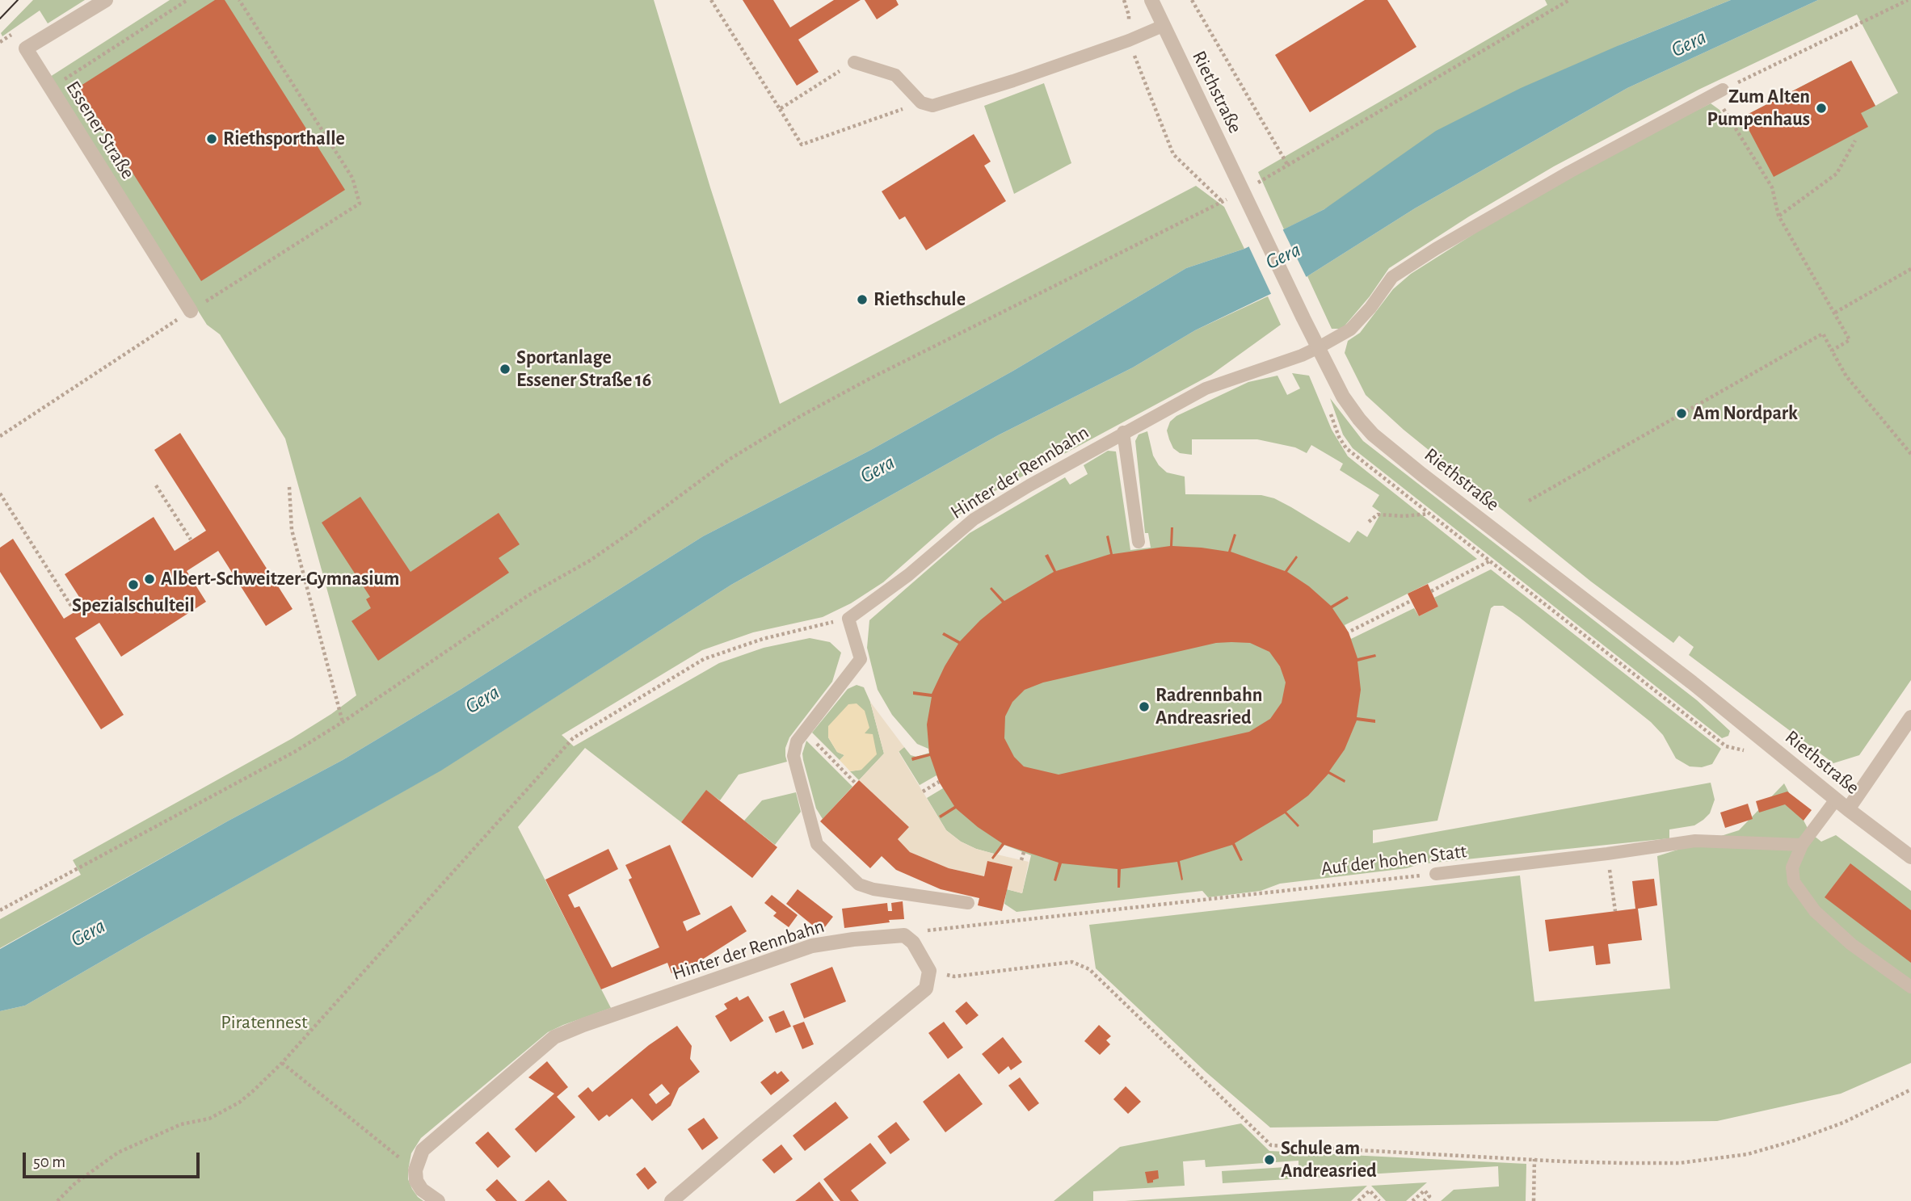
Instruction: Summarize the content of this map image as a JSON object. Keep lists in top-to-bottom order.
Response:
{
  "streets": {
    "street": ["Riethstraße", "Essener Straße", "Hinter der Rennbahn"],
    "lane": ["Auf der hohen Statt"]
  },
  "crossings": [
    ["Riethstraße", "Hinter der Rennbahn"],
    ["Hinter der Rennbahn", "Auf der hohen Statt"]
  ],
  "water": ["Gera"],
  "parks": ["Piratennest"],
  "places": [
    "Zum Alten Pumpenhaus",
    "Riethsporthalle",
    "Riethschule",
    "Sportanlage Essener Straße 16",
    "Am Nordpark",
    "Albert-Schweitzer-Gymnasium",
    "Spezialschulteil",
    "Radrennbahn Andreasried",
    "Schule am Andreasried"
  ],
  "scale_bar": "50 m"
}
